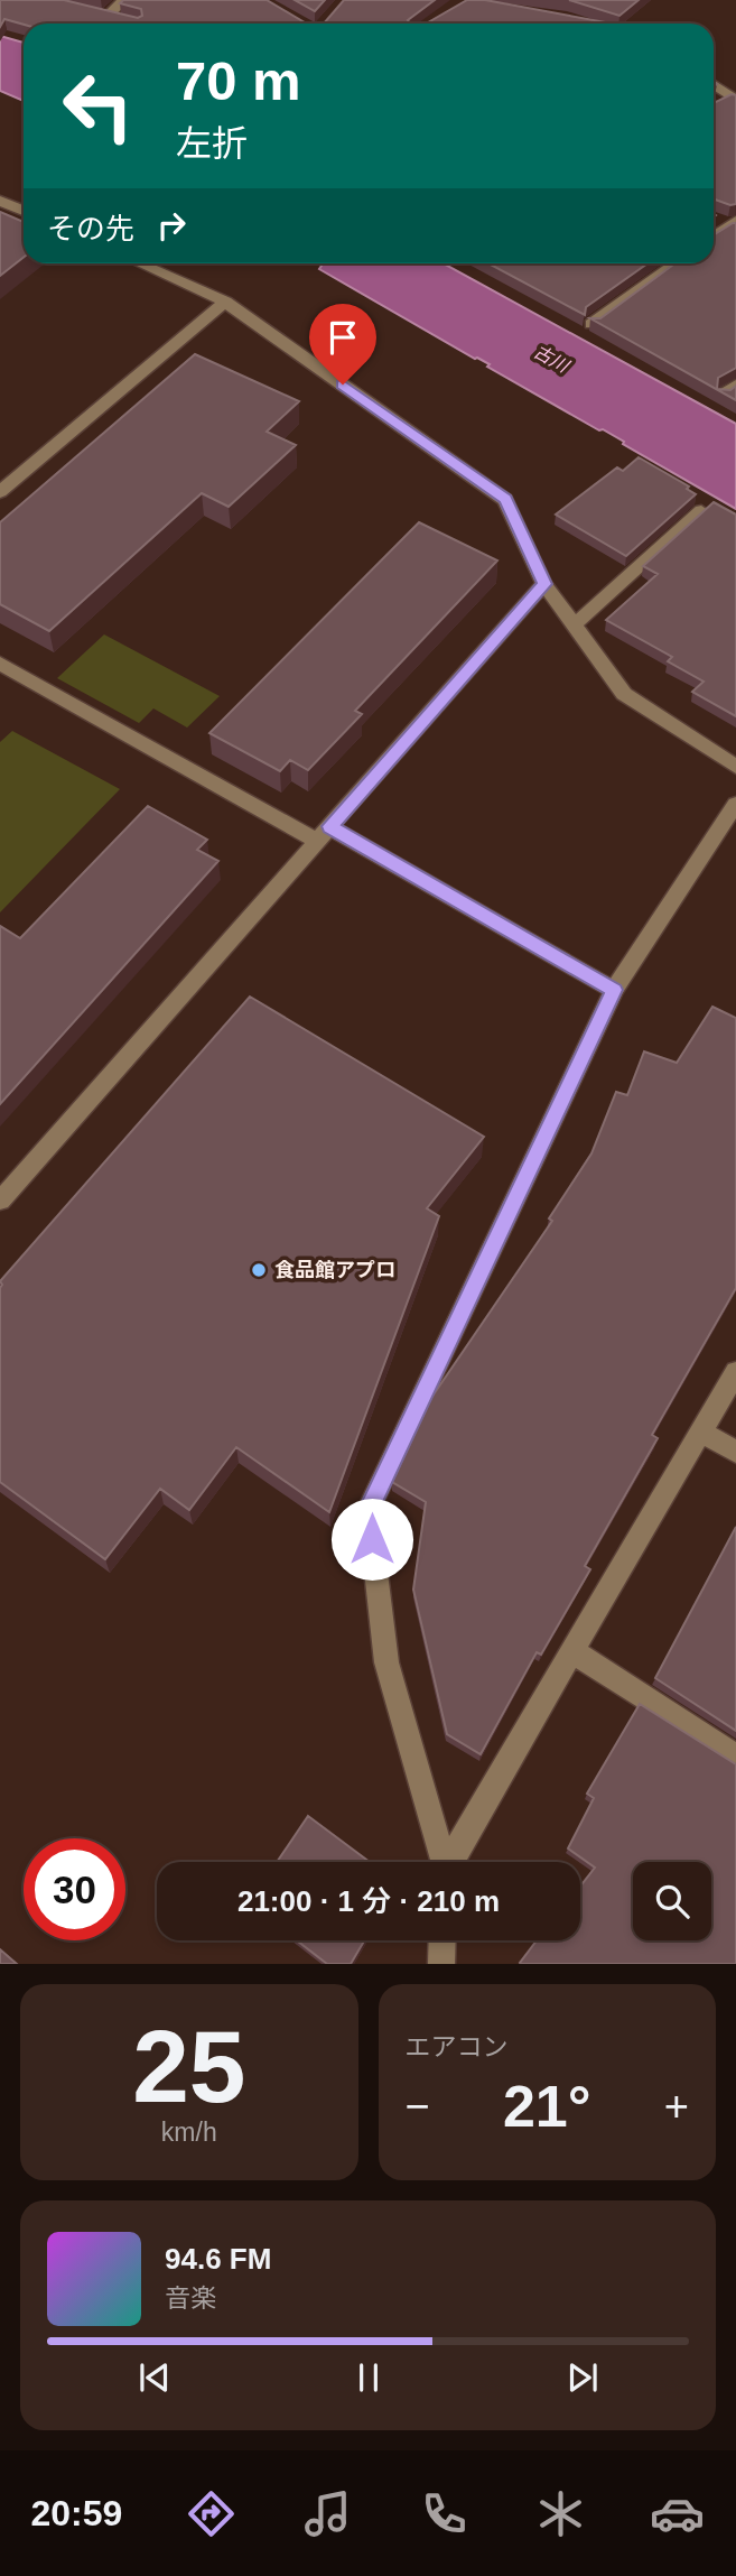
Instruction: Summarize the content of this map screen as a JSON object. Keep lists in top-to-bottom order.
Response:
{
  "water": ["古川"],
  "places": ["食品館アプロ"],
  "page": {
    "turn": ["70 m", "左折"],
    "then": "その先",
    "limit": "30",
    "trip": "21:00 · 1 分 · 210 m",
    "tile": [
      ["25", "km/h"],
      "エアコン"
    ],
    "heat": ["−", "21°", "+"],
    "song": ["94.6 FM", "音楽"],
    "tabs": "20:59"
  }
}
